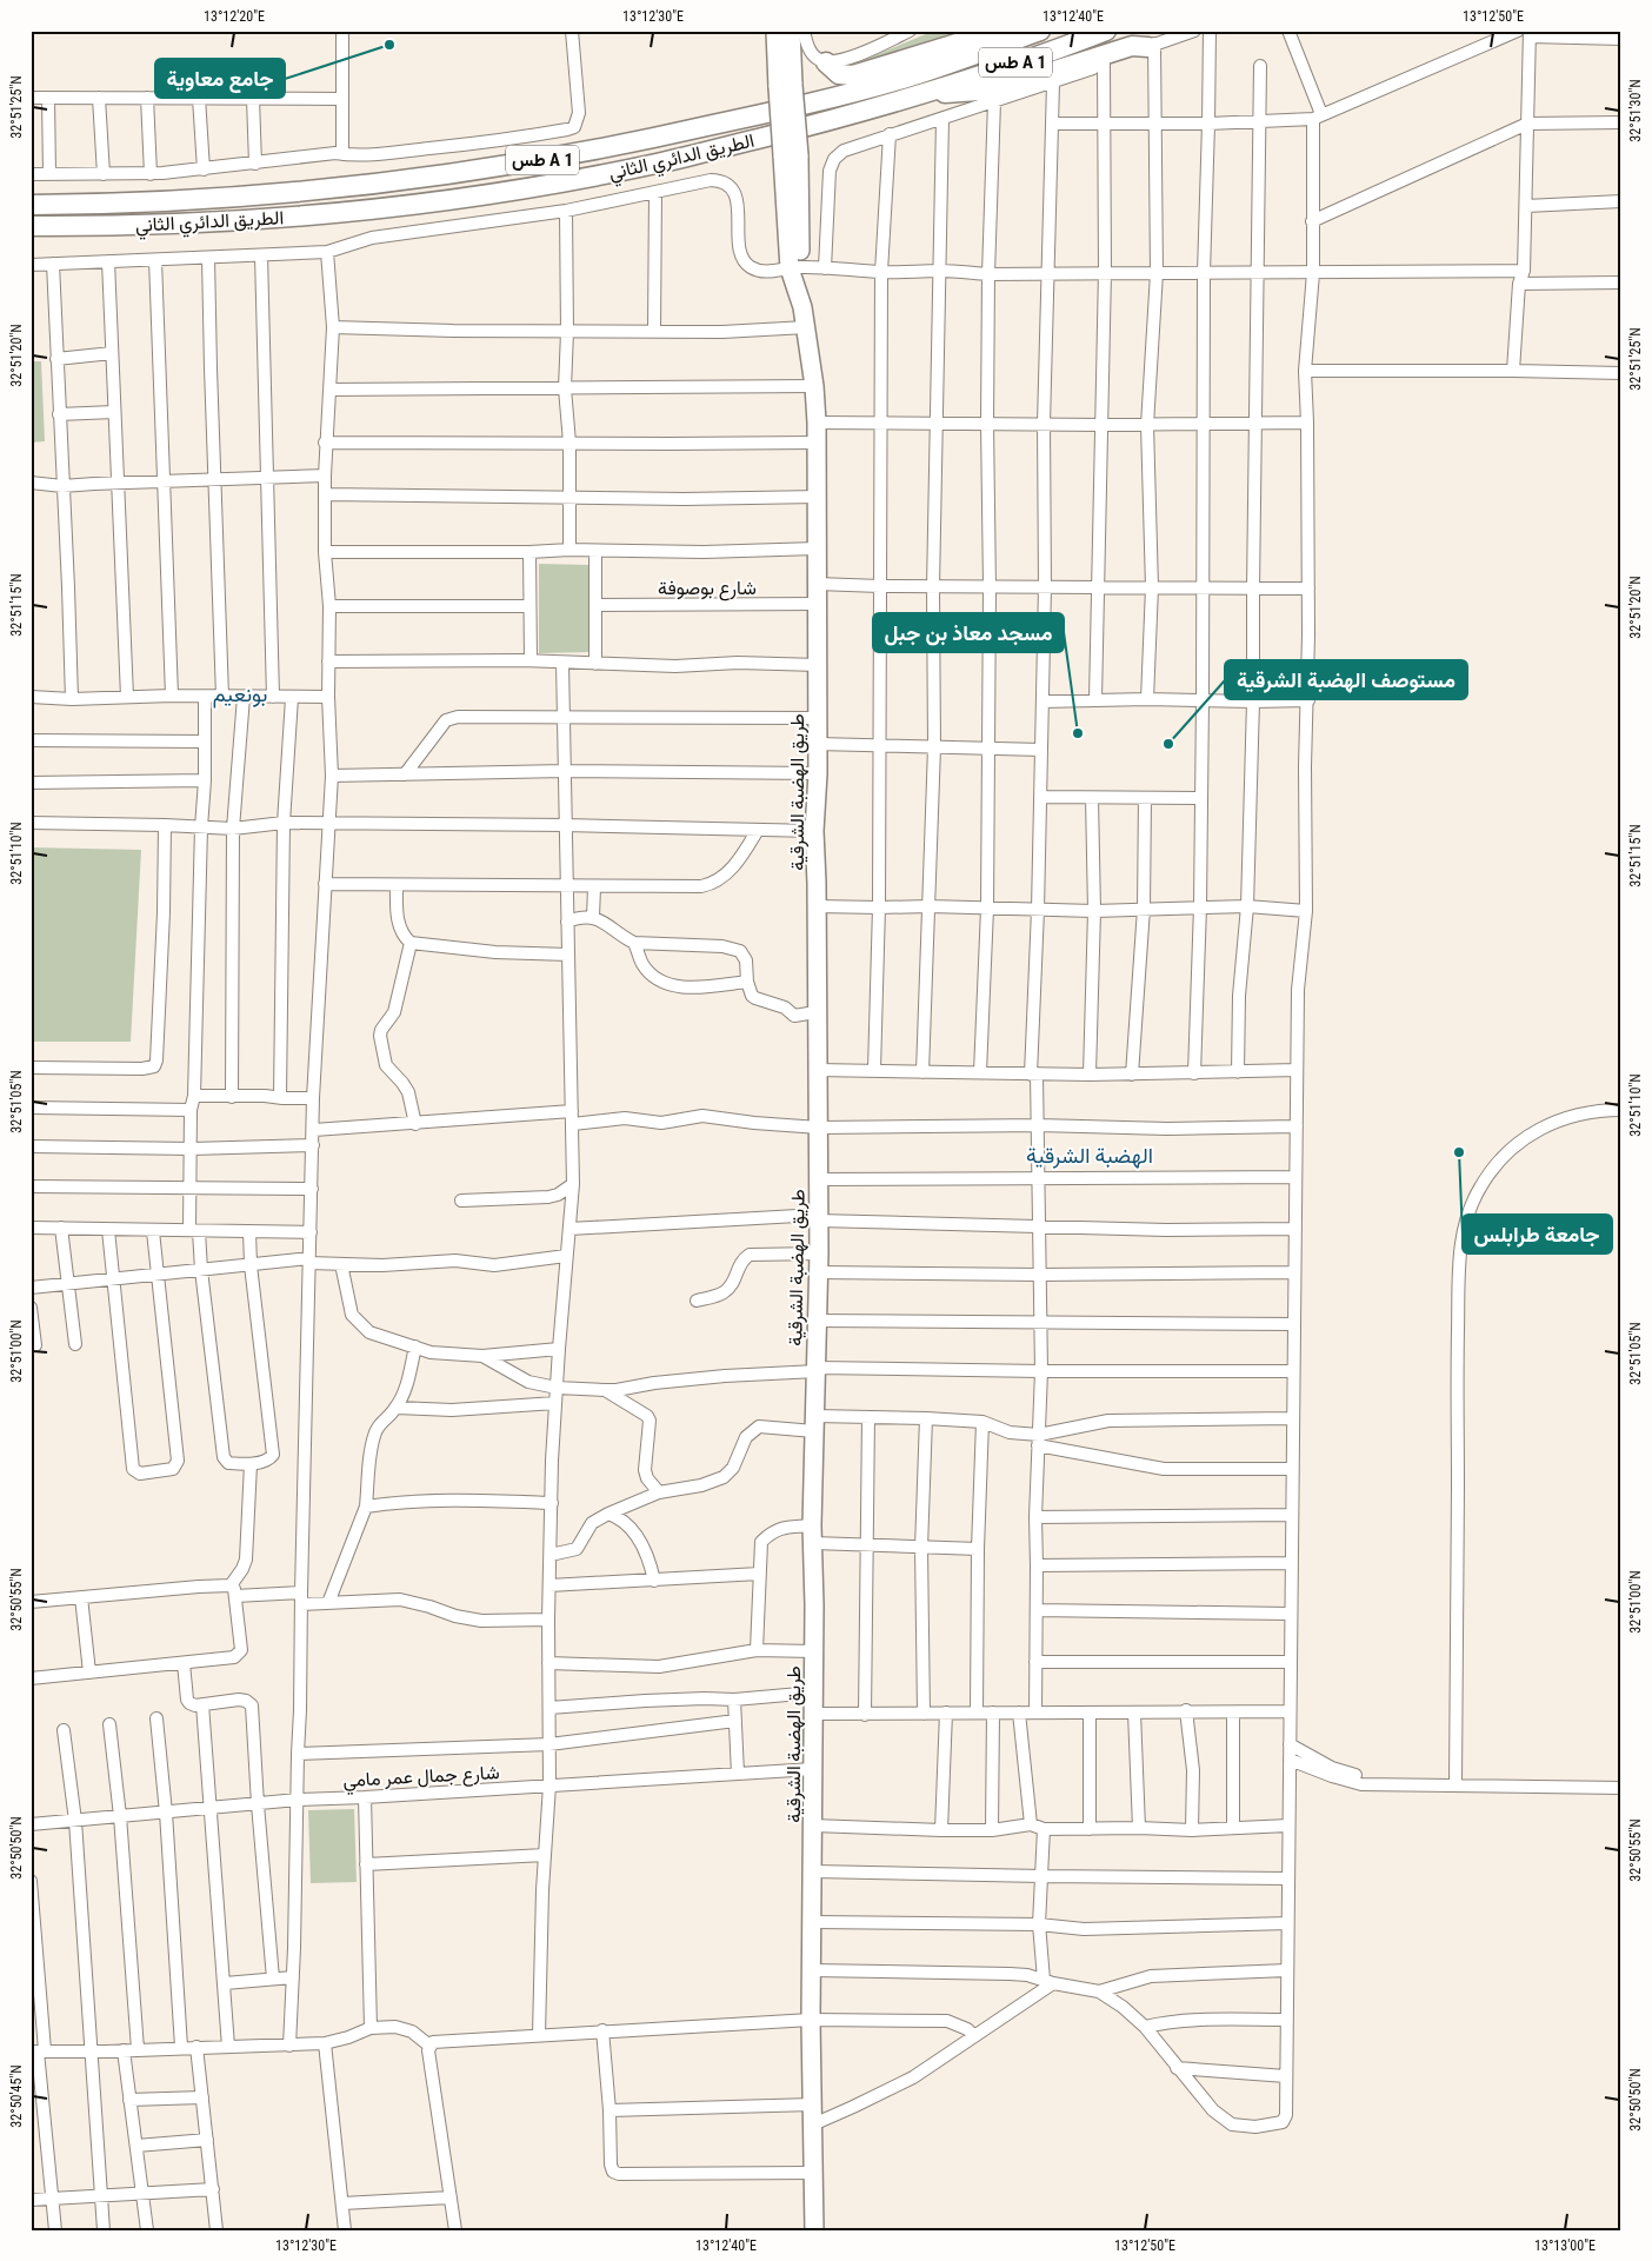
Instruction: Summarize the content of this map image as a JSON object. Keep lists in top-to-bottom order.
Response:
{
  "streets": {
    "highway": ["طس A 1", "الطريق الدائري الثاني"],
    "main road": ["طريق الهضبة الشرقية"],
    "street": ["شارع بوصوفة", "شارع جمال عمر مامي"]
  },
  "crossings": [
    ["شارع بوصوفة", "طريق الهضبة الشرقية"],
    ["طريق الهضبة الشرقية", "شارع جمال عمر مامي"]
  ],
  "districts": ["بونعيم", "الهضبة الشرقية"],
  "places": [
    "جامع معاوية",
    "مسجد معاذ بن جبل",
    "مستوصف الهضبة الشرقية",
    "جامعة طرابلس"
  ],
  "coordinates": [
    "13°12'20\"E",
    "13°12'30\"E",
    "13°12'40\"E",
    "13°12'50\"E",
    "32°51'25\"N",
    "32°51'30\"N",
    "32°51'20\"N",
    "32°51'15\"N",
    "32°51'10\"N",
    "32°51'05\"N",
    "32°51'00\"N",
    "32°50'55\"N",
    "32°50'50\"N",
    "32°50'45\"N",
    "13°13'00\"E"
  ]
}
